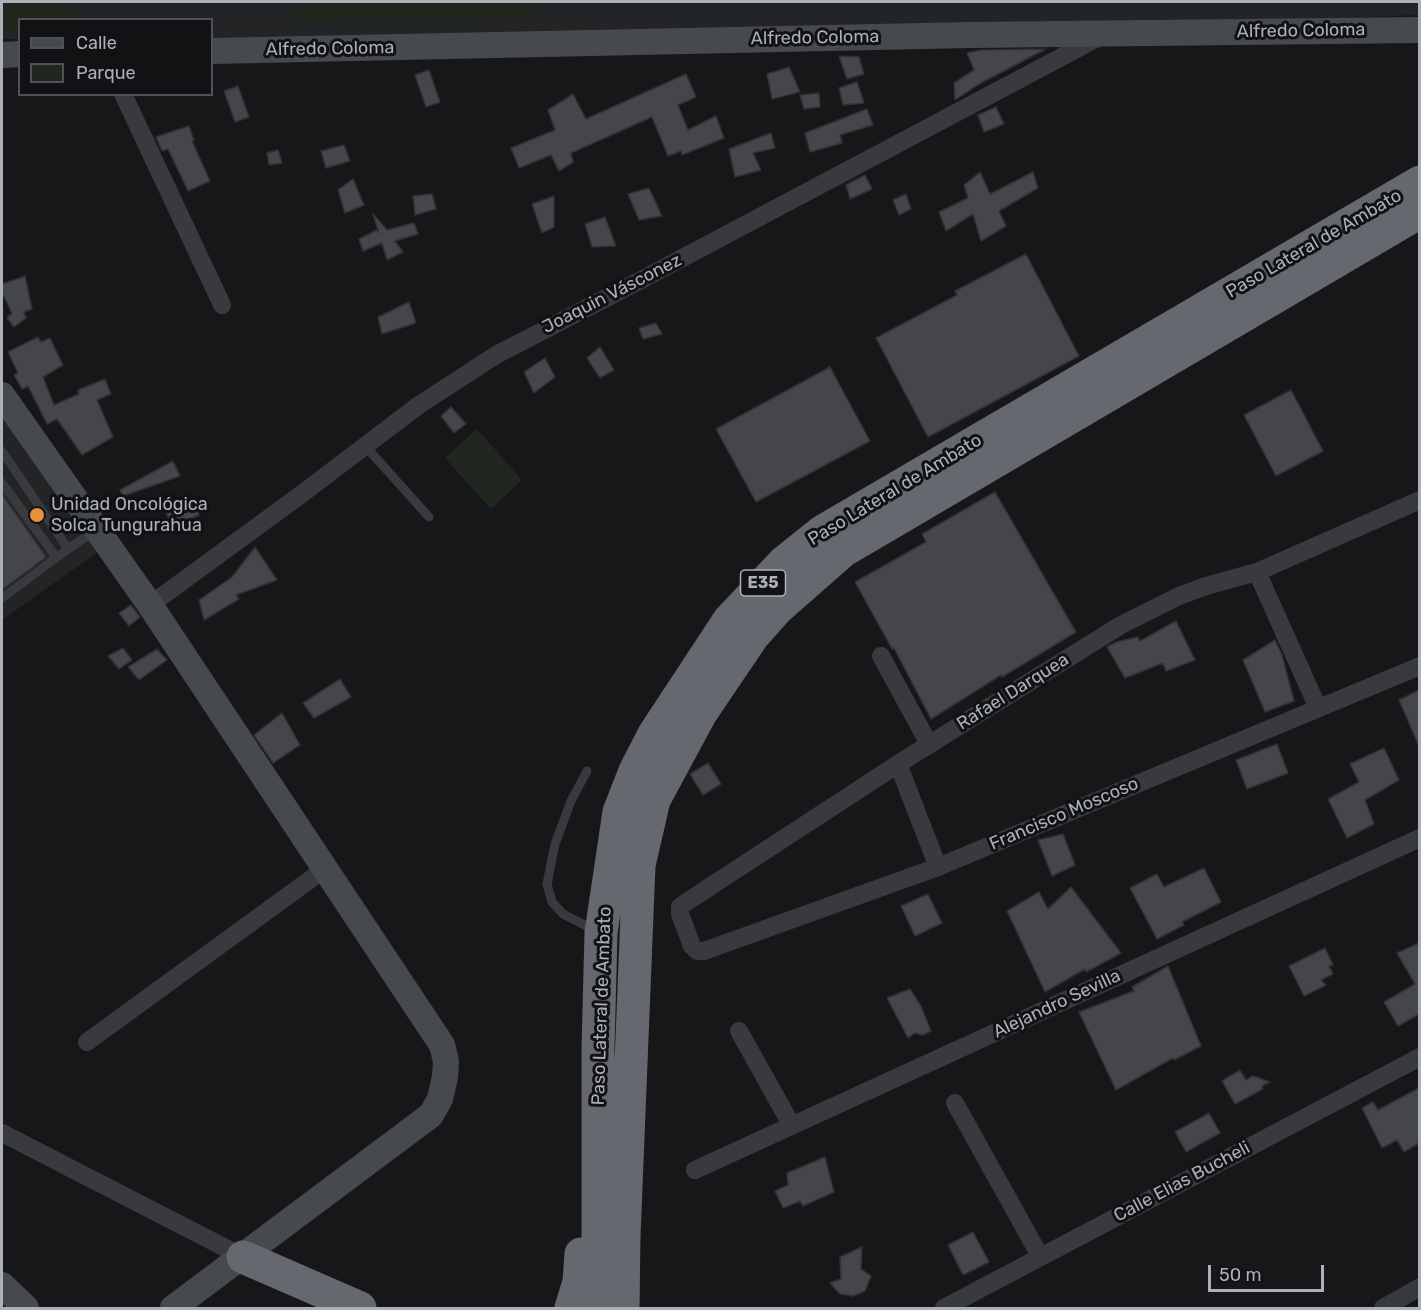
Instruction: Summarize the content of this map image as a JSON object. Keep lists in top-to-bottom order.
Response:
{
  "streets": {
    "highway": ["Paso Lateral de Ambato", "E35"],
    "street": [
      "Alfredo Coloma",
      "Joaquin Vásconez",
      "Rafael Darquea",
      "Francisco Moscoso",
      "Alejandro Sevilla",
      "Calle Elias Bucheli"
    ]
  },
  "crossings": [
    ["Alfredo Coloma", "Joaquin Vásconez"],
    ["Rafael Darquea", "Francisco Moscoso"]
  ],
  "places": ["Unidad Oncológica Solca Tungurahua"],
  "legend": ["Calle", "Parque"],
  "scale_bar": "50 m"
}
